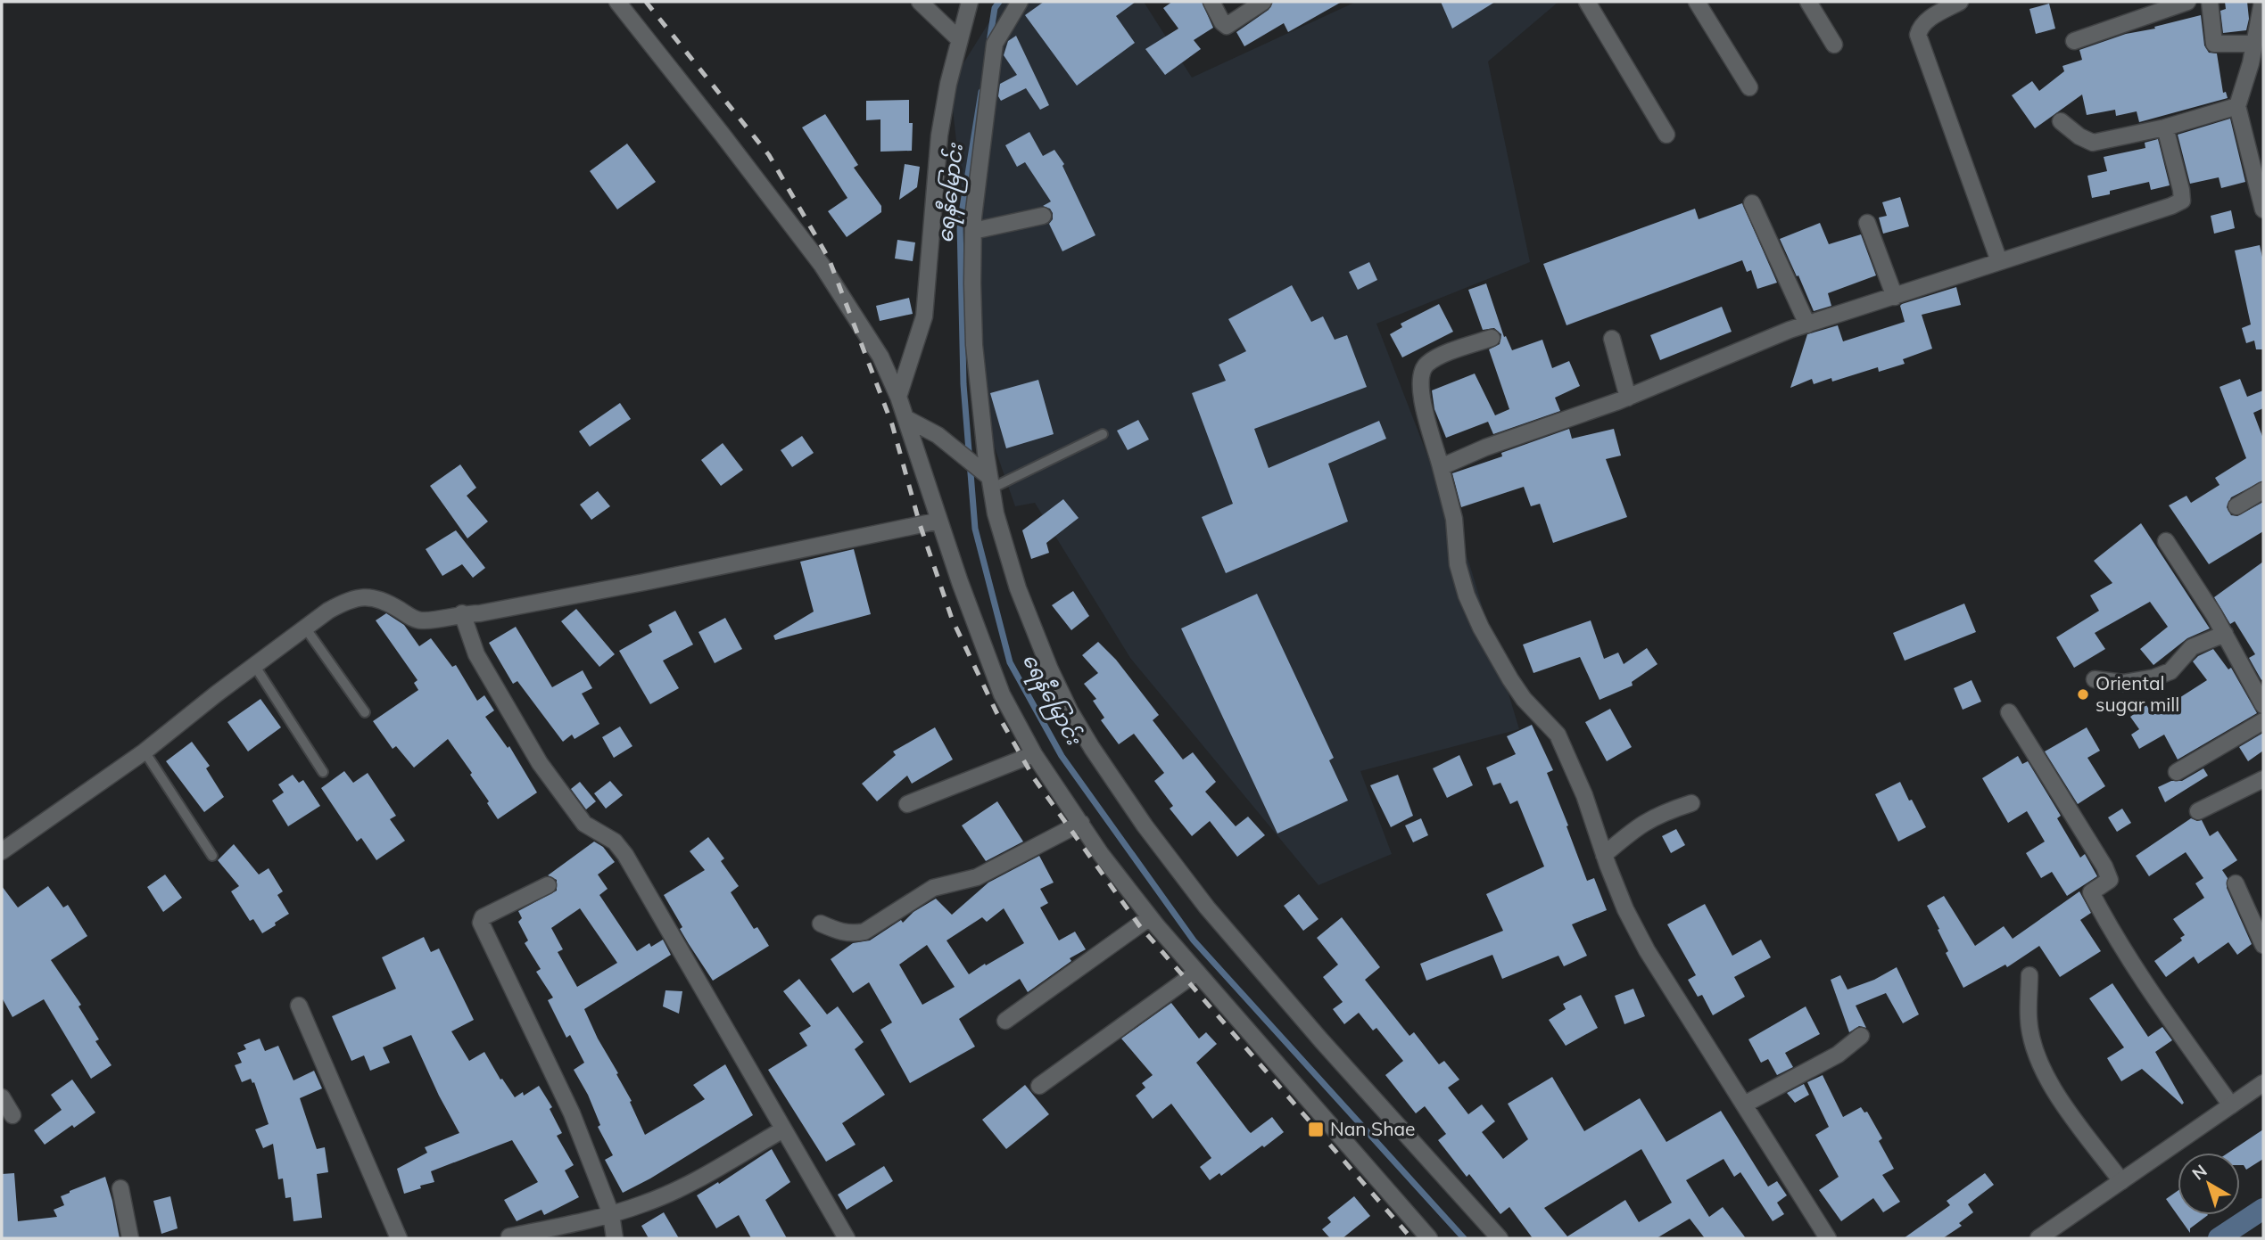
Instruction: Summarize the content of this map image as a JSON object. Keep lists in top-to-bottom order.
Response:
{
  "water": ["ရေနီမြောင်း"],
  "places": {
    "other": ["Oriental sugar mill"],
    "transit": ["Nan Shae"]
  },
  "north": "top left"
}
